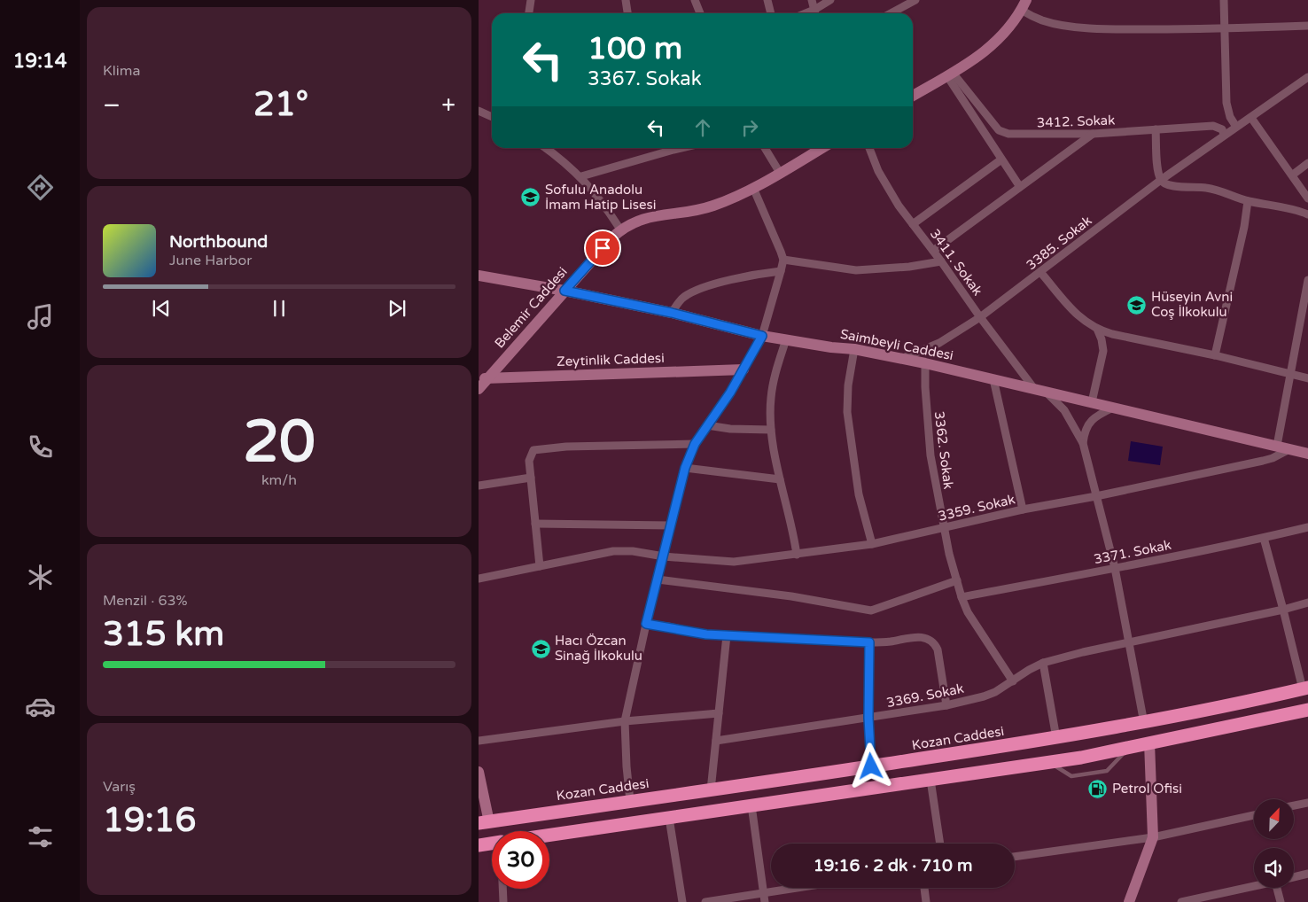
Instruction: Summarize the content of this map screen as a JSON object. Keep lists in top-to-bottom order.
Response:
{
  "streets": {
    "highway": ["Kozan Caddesi"],
    "main road": ["Belemir Caddesi", "Saimbeyli Caddesi", "Zeytinlik Caddesi"],
    "street": [
      "3412. Sokak",
      "3385. Sokak",
      "3411. Sokak",
      "3362. Sokak",
      "3359. Sokak",
      "3371. Sokak",
      "3369. Sokak"
    ]
  },
  "crossings": [
    ["3412. Sokak", "3385. Sokak"],
    ["3385. Sokak", "3411. Sokak"],
    ["3385. Sokak", "Saimbeyli Caddesi"],
    ["3411. Sokak", "Saimbeyli Caddesi"],
    ["3411. Sokak", "3359. Sokak"],
    ["3411. Sokak", "3371. Sokak"],
    ["3411. Sokak", "3369. Sokak"],
    ["3411. Sokak", "Kozan Caddesi"],
    ["Belemir Caddesi", "Saimbeyli Caddesi"],
    ["Belemir Caddesi", "Zeytinlik Caddesi"],
    ["Saimbeyli Caddesi", "3362. Sokak"],
    ["Saimbeyli Caddesi", "3359. Sokak"],
    ["3362. Sokak", "3359. Sokak"],
    ["3362. Sokak", "3371. Sokak"],
    ["3362. Sokak", "3369. Sokak"]
  ],
  "places": {
    "school or university": ["Sofulu Anadolu İmam Hatip Lisesi", "Hüseyin Avni Coş İlkokulu", "Hacı Özcan Sinağ İlkokulu"],
    "fuel station": ["Petrol Ofisi"]
  },
  "north": "top right",
  "page": {
    "tabs": "19:14",
    "tile": [
      "Klima",
      ["20", "km/h"],
      ["Menzil · 63%", "315 km"],
      ["Varış", "19:16"]
    ],
    "turn": ["100 m", "3367. Sokak"],
    "heat": ["−", "21°", "+"],
    "song": ["Northbound", "June Harbor"],
    "limit": "30",
    "trip": "19:16 · 2 dk · 710 m"
  }
}
